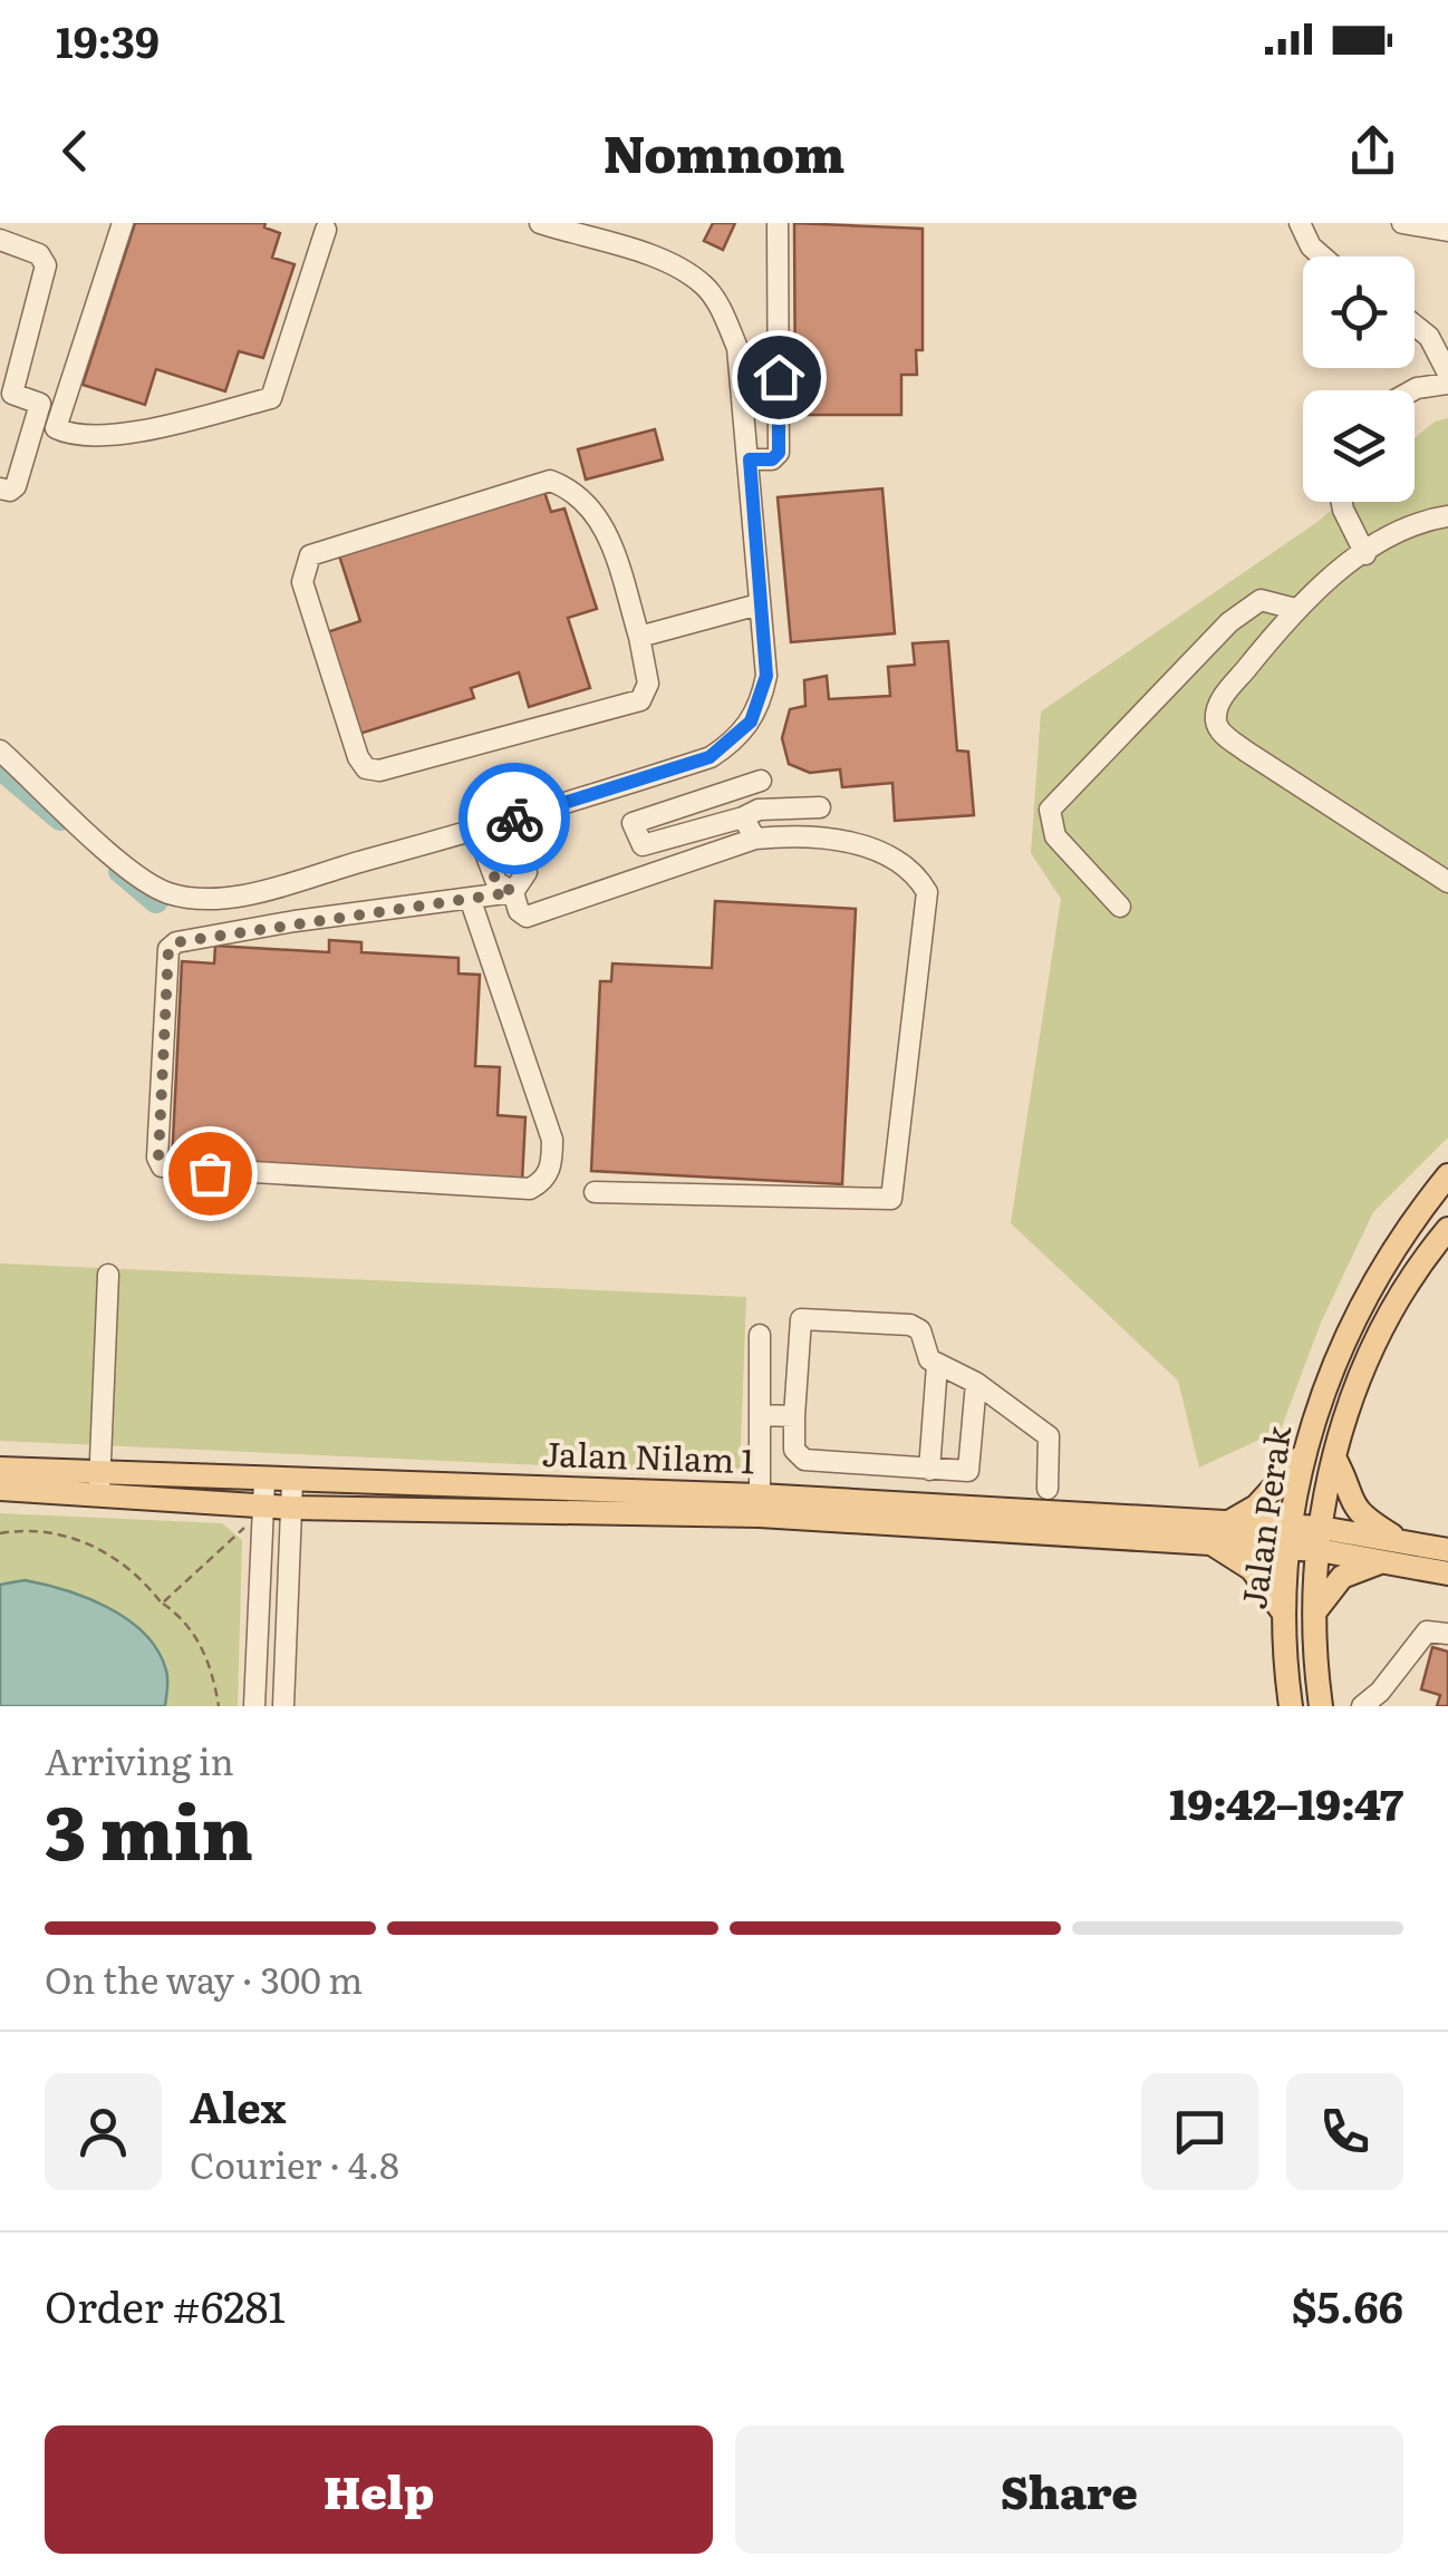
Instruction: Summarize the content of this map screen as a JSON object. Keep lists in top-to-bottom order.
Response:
{
  "streets": {
    "main road": ["Jalan Nilam 1", "Jalan Perak"]
  },
  "crossings": [
    ["Jalan Nilam 1", "Jalan Perak"]
  ],
  "page": {
    "status": "19:39",
    "header": "Nomnom",
    "heading": ["3 min", "Arriving in", "19:42–19:47"],
    "panel": [
      "Alex",
      "Courier · 4.8",
      "Order #6281",
      "$5.66"
    ],
    "bar": "On the way · 300 m",
    "buttons": ["Help", "Share"]
  }
}
